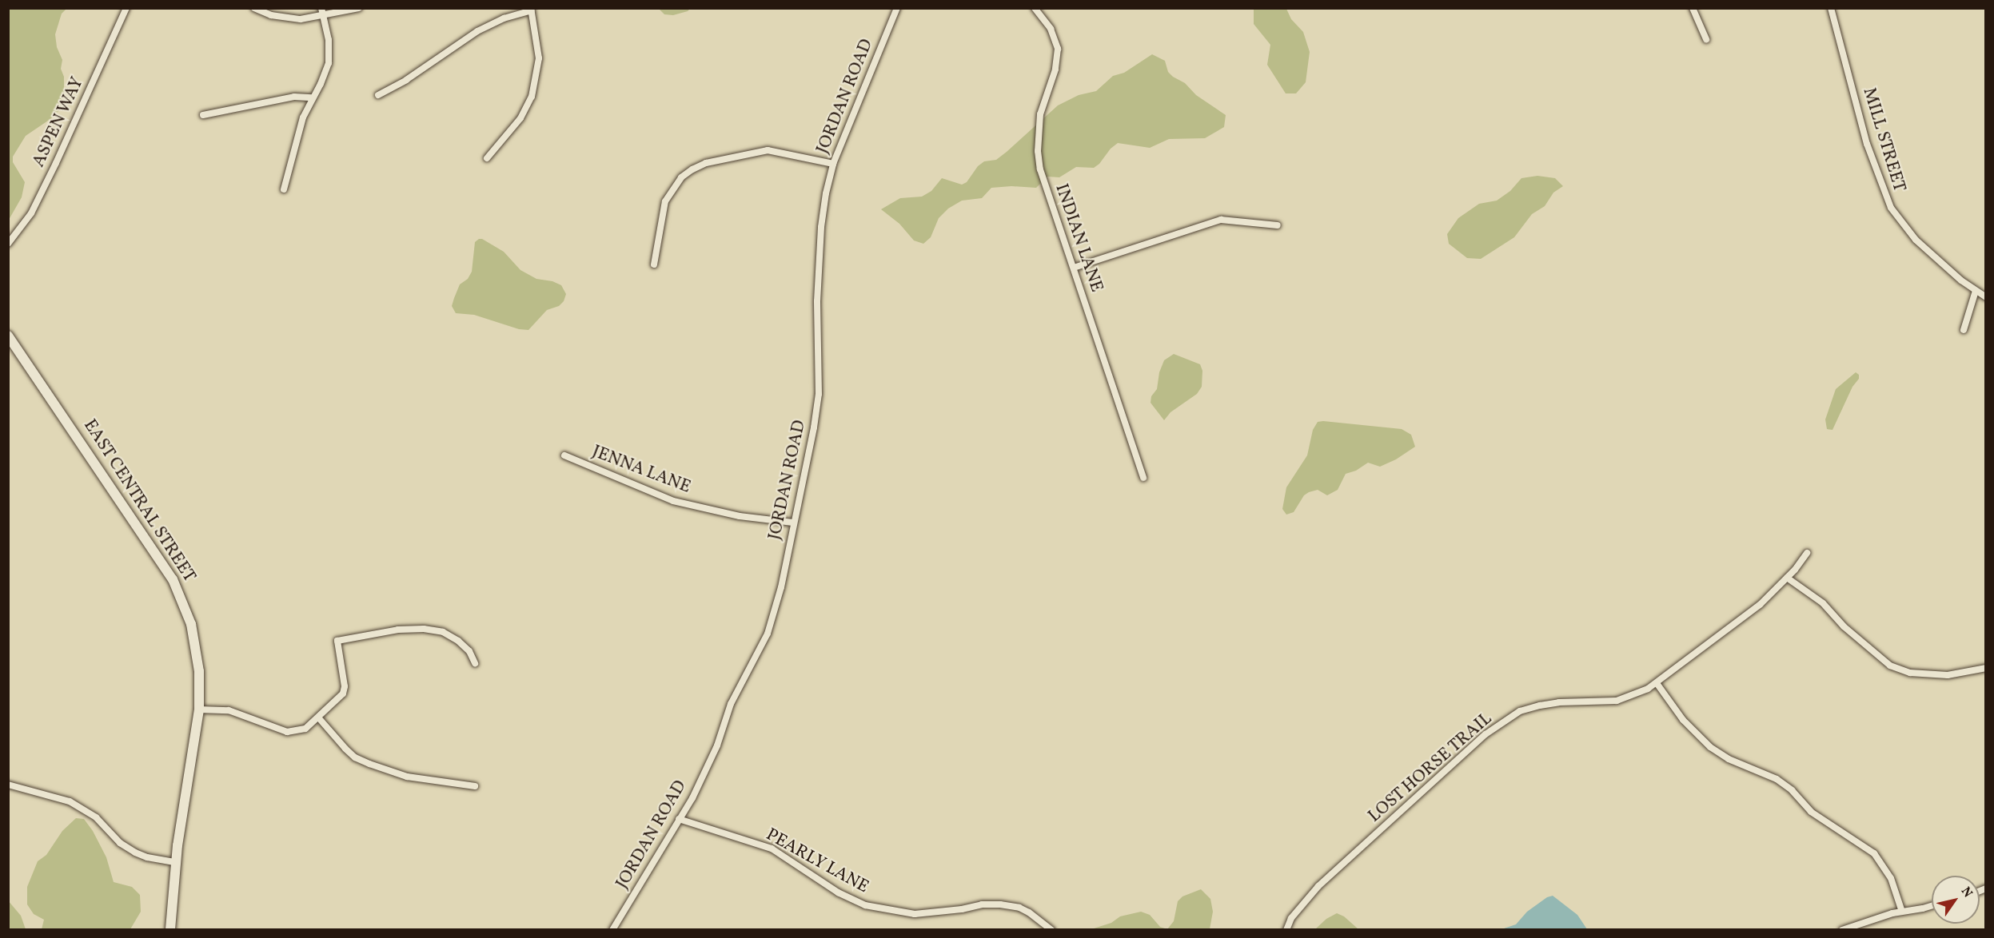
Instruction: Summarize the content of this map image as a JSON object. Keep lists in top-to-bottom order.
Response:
{
  "streets": {
    "main road": ["EAST CENTRAL STREET"],
    "street": [
      "JORDAN ROAD",
      "ASPEN WAY",
      "MILL STREET",
      "INDIAN LANE",
      "JENNA LANE",
      "LOST HORSE TRAIL",
      "PEARLY LANE"
    ]
  },
  "crossings": [
    ["JORDAN ROAD", "JENNA LANE"],
    ["JORDAN ROAD", "PEARLY LANE"]
  ],
  "north": "top right"
}
